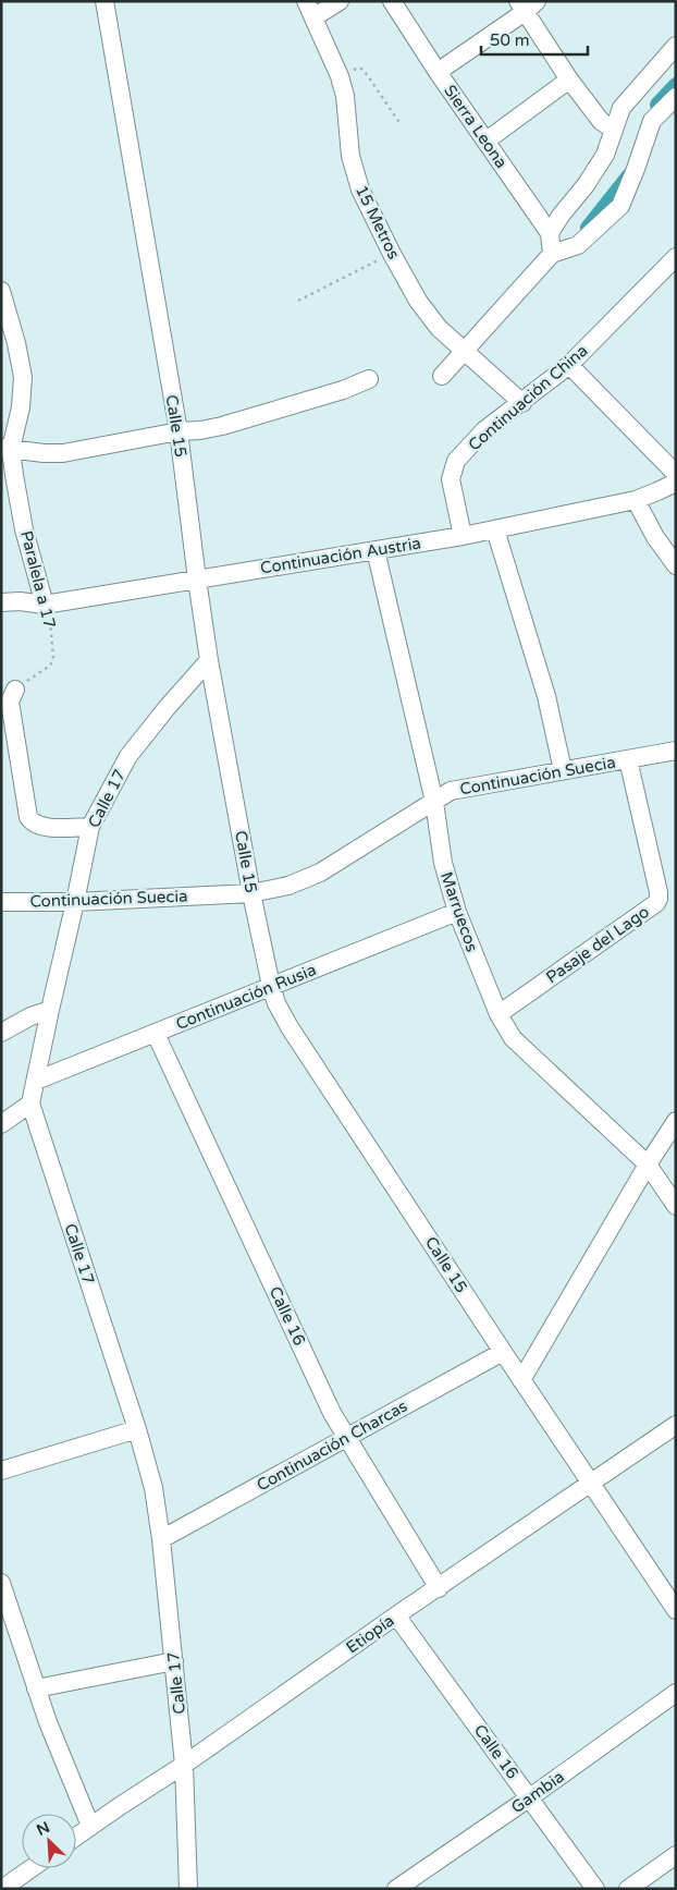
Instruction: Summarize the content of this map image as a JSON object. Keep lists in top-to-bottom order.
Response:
{
  "streets": {
    "street": [
      "Sierra Leona",
      "15 Metros",
      "Continuación China",
      "Calle 15",
      "Continuación Austria",
      "Paralela a 17",
      "Continuación Suecia",
      "Calle 17",
      "Marruecos",
      "Pasaje del Lago",
      "Continuación Rusia",
      "Calle 16",
      "Continuación Charcas",
      "Etiopía",
      "Gambia"
    ]
  },
  "crossings": [
    ["15 Metros", "Continuación China"],
    ["Continuación China", "Continuación Austria"],
    ["Calle 15", "Continuación Austria"],
    ["Calle 15", "Continuación Suecia"],
    ["Calle 15", "Calle 17"],
    ["Calle 15", "Continuación Rusia"],
    ["Calle 15", "Continuación Charcas"],
    ["Calle 15", "Etiopía"],
    ["Continuación Austria", "Paralela a 17"],
    ["Continuación Austria", "Marruecos"],
    ["Continuación Suecia", "Calle 17"],
    ["Continuación Suecia", "Marruecos"],
    ["Continuación Suecia", "Pasaje del Lago"],
    ["Calle 17", "Continuación Rusia"],
    ["Calle 17", "Continuación Charcas"],
    ["Calle 17", "Etiopía"],
    ["Marruecos", "Pasaje del Lago"],
    ["Marruecos", "Continuación Rusia"],
    ["Continuación Rusia", "Calle 16"],
    ["Calle 16", "Continuación Charcas"],
    ["Calle 16", "Etiopía"],
    ["Calle 16", "Gambia"]
  ],
  "scale_bar": "50 m",
  "north": "top left"
}
